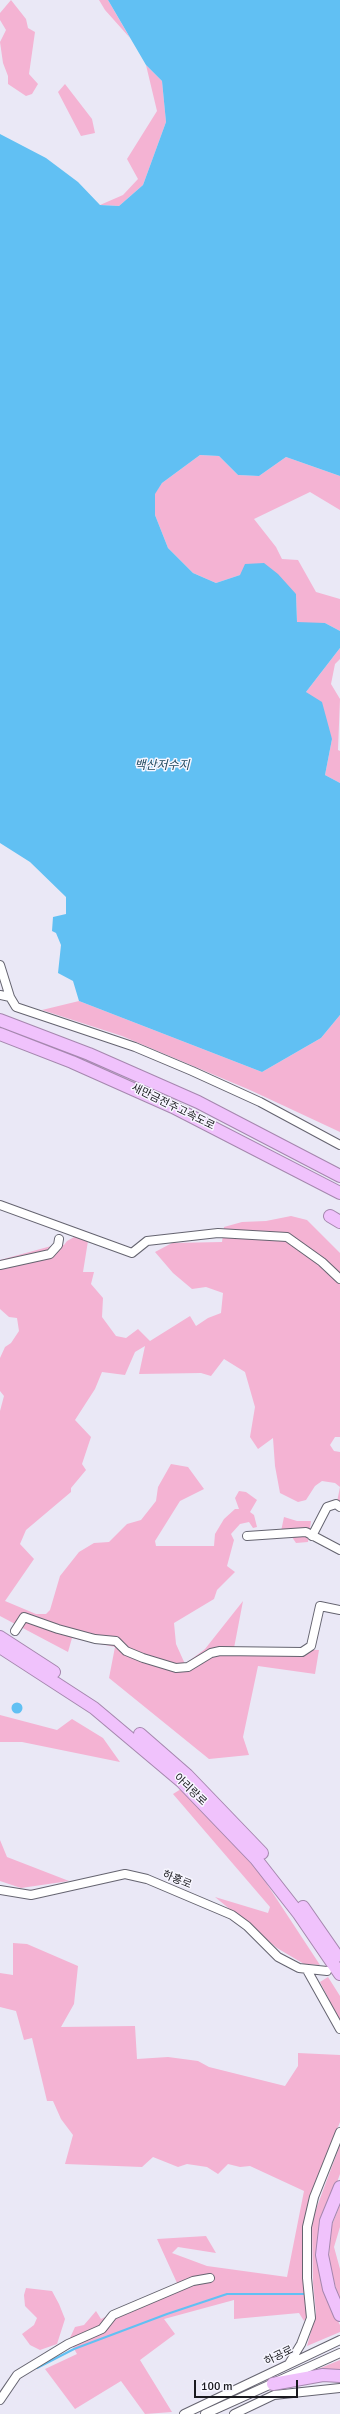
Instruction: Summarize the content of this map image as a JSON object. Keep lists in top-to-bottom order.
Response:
{
  "streets": {
    "highway": ["새만금전주고속도로", "아리랑로"],
    "street": ["하흥로", "하공로"]
  },
  "water": ["백산저수지"],
  "scale_bar": "100 m"
}
